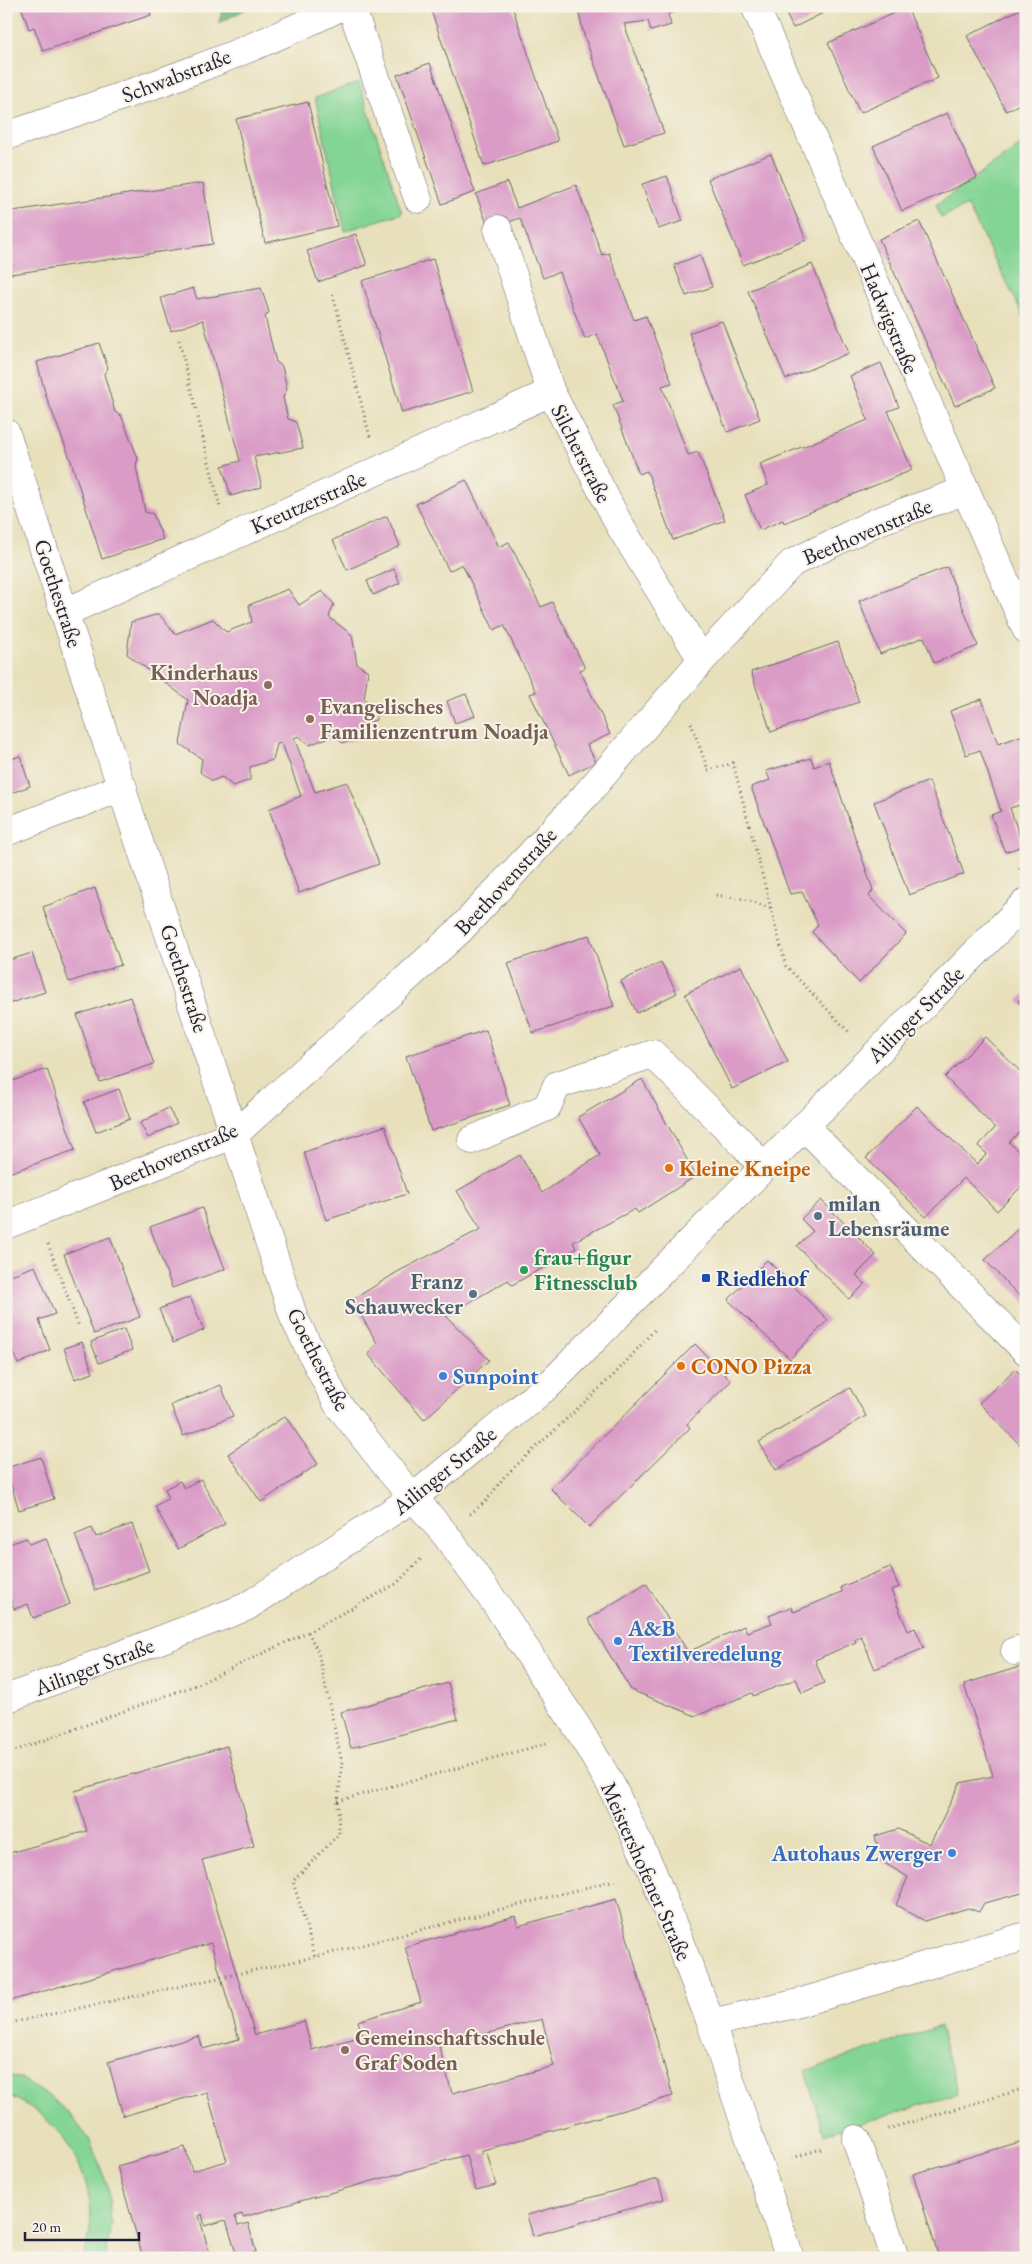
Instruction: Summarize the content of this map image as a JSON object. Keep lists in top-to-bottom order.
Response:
{
  "streets": {
    "street": [
      "Schwabstraße",
      "Hadwigstraße",
      "Silcherstraße",
      "Kreutzerstraße",
      "Beethovenstraße",
      "Goethestraße",
      "Ailinger Straße",
      "Meistershofener Straße"
    ]
  },
  "crossings": [
    ["Hadwigstraße", "Beethovenstraße"],
    ["Silcherstraße", "Kreutzerstraße"],
    ["Silcherstraße", "Beethovenstraße"],
    ["Kreutzerstraße", "Goethestraße"],
    ["Beethovenstraße", "Goethestraße"],
    ["Goethestraße", "Ailinger Straße"],
    ["Goethestraße", "Meistershofener Straße"],
    ["Ailinger Straße", "Meistershofener Straße"]
  ],
  "places": {
    "other": [
      "Kinderhaus Noadja",
      "Evangelisches Familienzentrum Noadja",
      "Kleine Kneipe",
      "milan Lebensräume",
      "frau+figur Fitnessclub",
      "Franz Schauwecker",
      "CONO Pizza",
      "Sunpoint",
      "A&B Textilveredelung",
      "Autohaus Zwerger",
      "Gemeinschaftsschule Graf Soden"
    ],
    "transit": ["Riedlehof"]
  },
  "scale_bar": "20 m"
}
